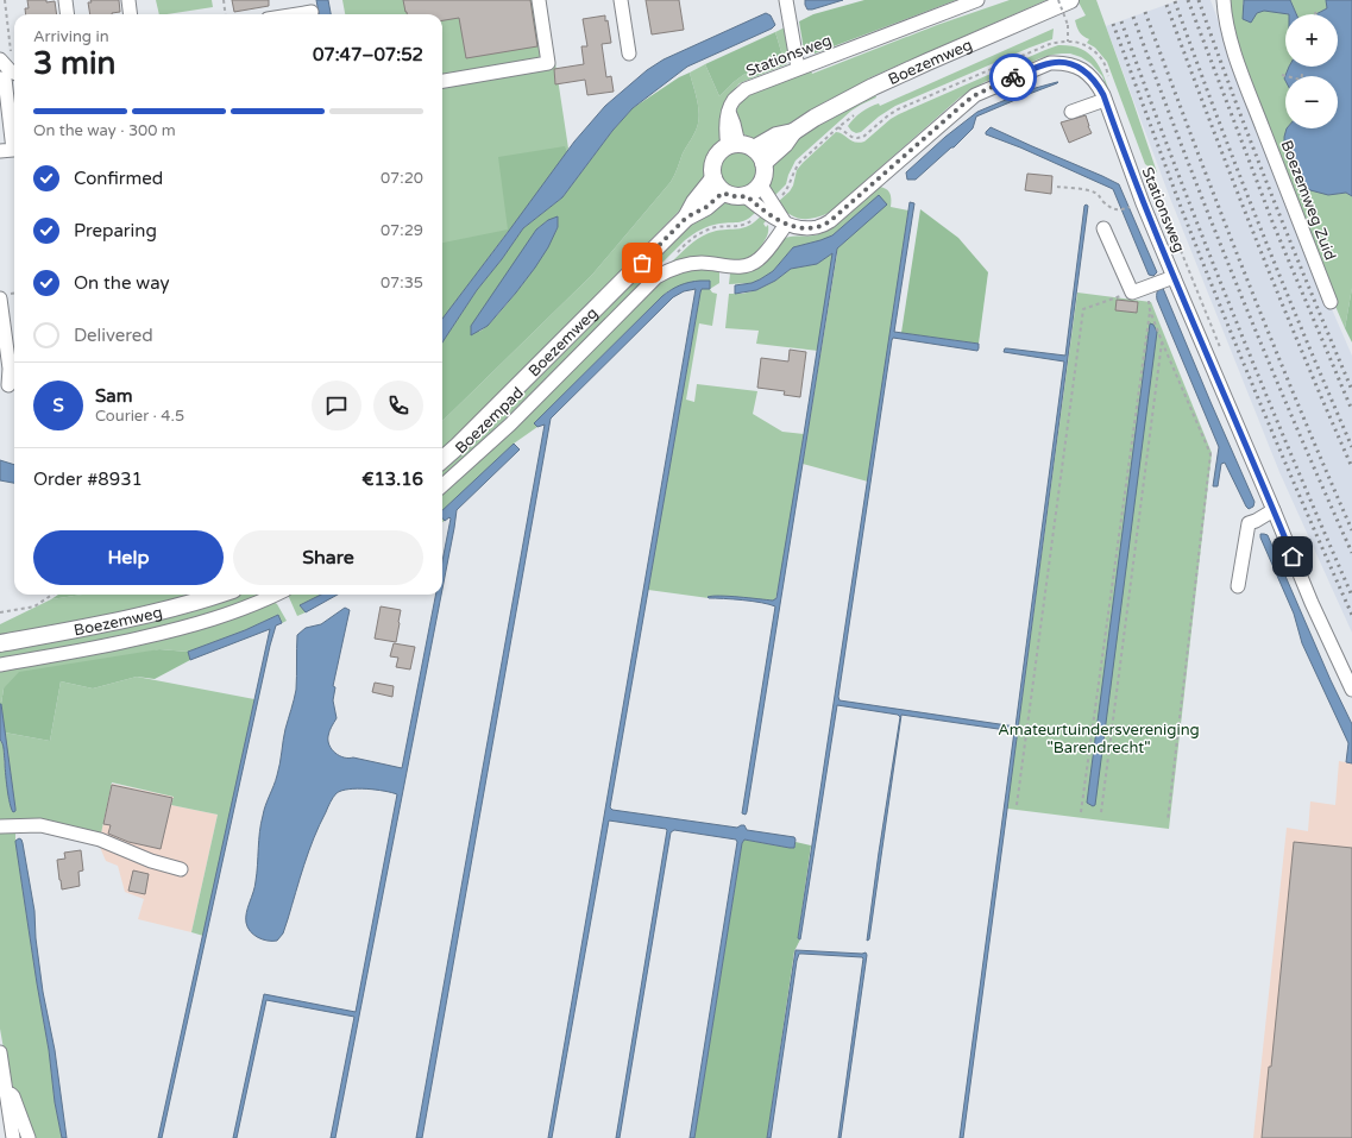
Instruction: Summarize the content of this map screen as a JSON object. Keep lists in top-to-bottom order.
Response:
{
  "streets": {
    "main road": ["Boezemweg"],
    "street": ["Stationsweg", "Boezemweg Zuid", "Boezempad"]
  },
  "crossings": [
    ["Stationsweg", "Boezemweg"],
    ["Stationsweg", "Boezempad"]
  ],
  "parks": ["Amateurtuindersvereniging \"Barendrecht\""],
  "page": {
    "map_buttons": ["+", "−"],
    "heading": ["3 min", "Arriving in", "07:47–07:52"],
    "panel": [
      "Sam",
      "Courier · 4.5",
      "Order #8931",
      "€13.16"
    ],
    "bar": "On the way · 300 m",
    "list": [
      ["Confirmed", "07:20"],
      ["Preparing", "07:29"],
      ["On the way", "07:35"],
      "Delivered"
    ],
    "round": "S",
    "buttons": ["Help", "Share"]
  }
}
